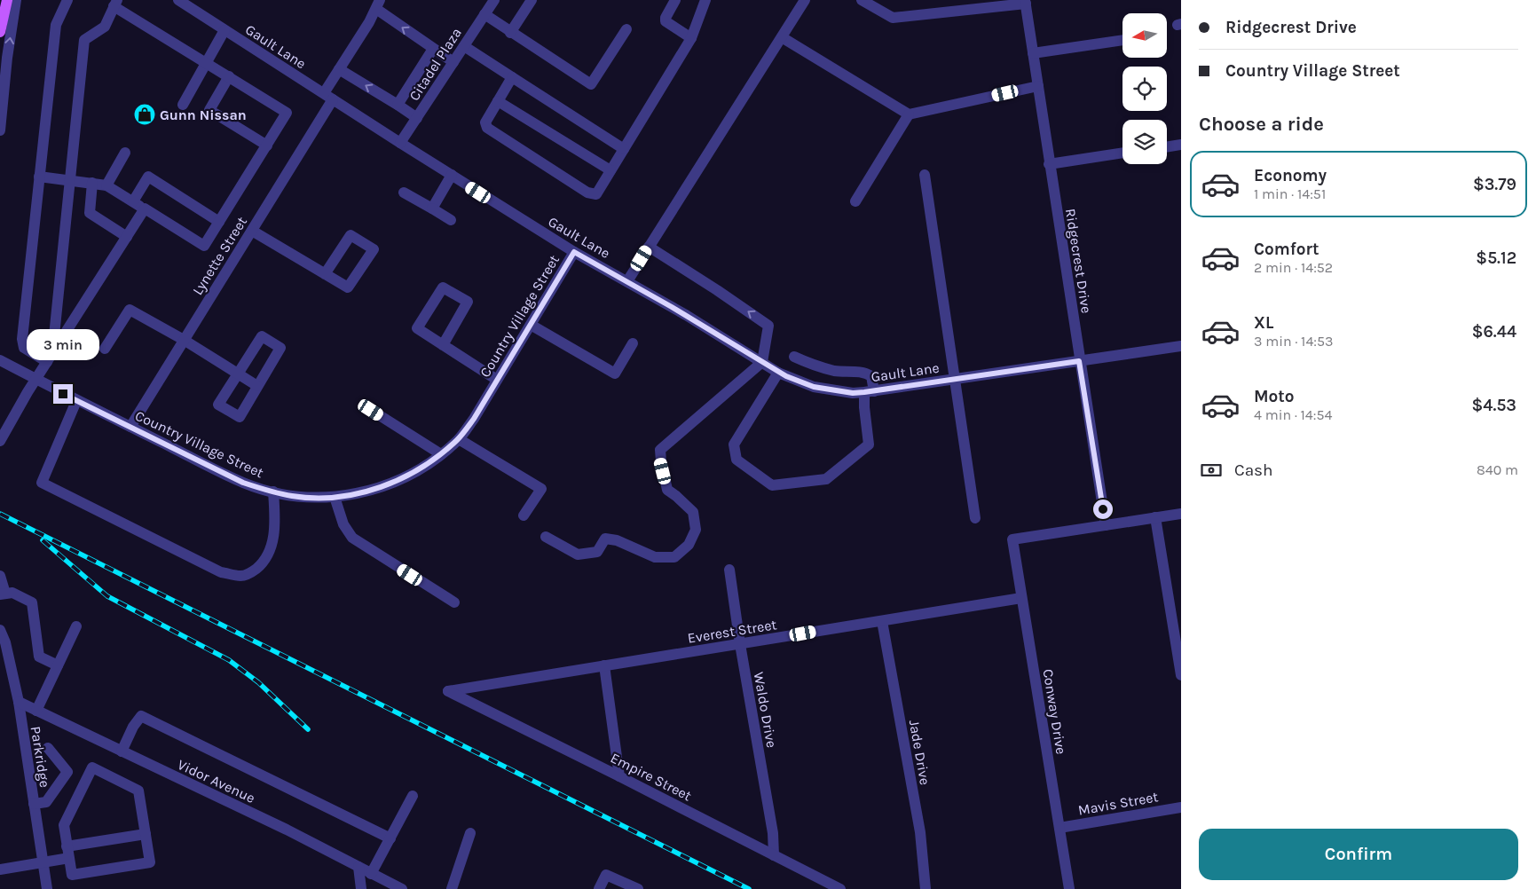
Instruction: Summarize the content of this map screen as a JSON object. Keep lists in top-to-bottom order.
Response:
{
  "streets": {
    "street": [
      "Gault Lane",
      "Citadel Plaza",
      "Lynette Street",
      "Ridgecrest Drive",
      "Country Village Street",
      "Everest Street",
      "Waldo Drive",
      "Conway Drive",
      "Jade Drive",
      "Parkridge",
      "Empire Street",
      "Vidor Avenue",
      "Mavis Street"
    ]
  },
  "crossings": [
    ["Gault Lane", "Citadel Plaza"],
    ["Gault Lane", "Lynette Street"],
    ["Gault Lane", "Ridgecrest Drive"],
    ["Gault Lane", "Country Village Street"],
    ["Lynette Street", "Country Village Street"],
    ["Ridgecrest Drive", "Conway Drive"],
    ["Everest Street", "Waldo Drive"],
    ["Everest Street", "Conway Drive"],
    ["Everest Street", "Jade Drive"],
    ["Everest Street", "Empire Street"],
    ["Waldo Drive", "Empire Street"],
    ["Conway Drive", "Mavis Street"],
    ["Parkridge", "Vidor Avenue"]
  ],
  "places": {
    "shop": ["Gunn Nissan"]
  },
  "north": "left",
  "page": {
    "banner": ["Ridgecrest Drive", "Country Village Street"],
    "heading": "Choose a ride",
    "list": [
      {
        "name": "Economy",
        "note": "1 min · 14:51",
        "value": "$3.79"
      },
      {
        "name": "Comfort",
        "note": "2 min · 14:52",
        "value": "$5.12"
      },
      {
        "name": "XL",
        "note": "3 min · 14:53",
        "value": "$6.44"
      },
      {
        "name": "Moto",
        "note": "4 min · 14:54",
        "value": "$4.53"
      }
    ],
    "bubble": "3 min",
    "pay": ["Cash", "840 m"],
    "buttons": "Confirm"
  }
}
